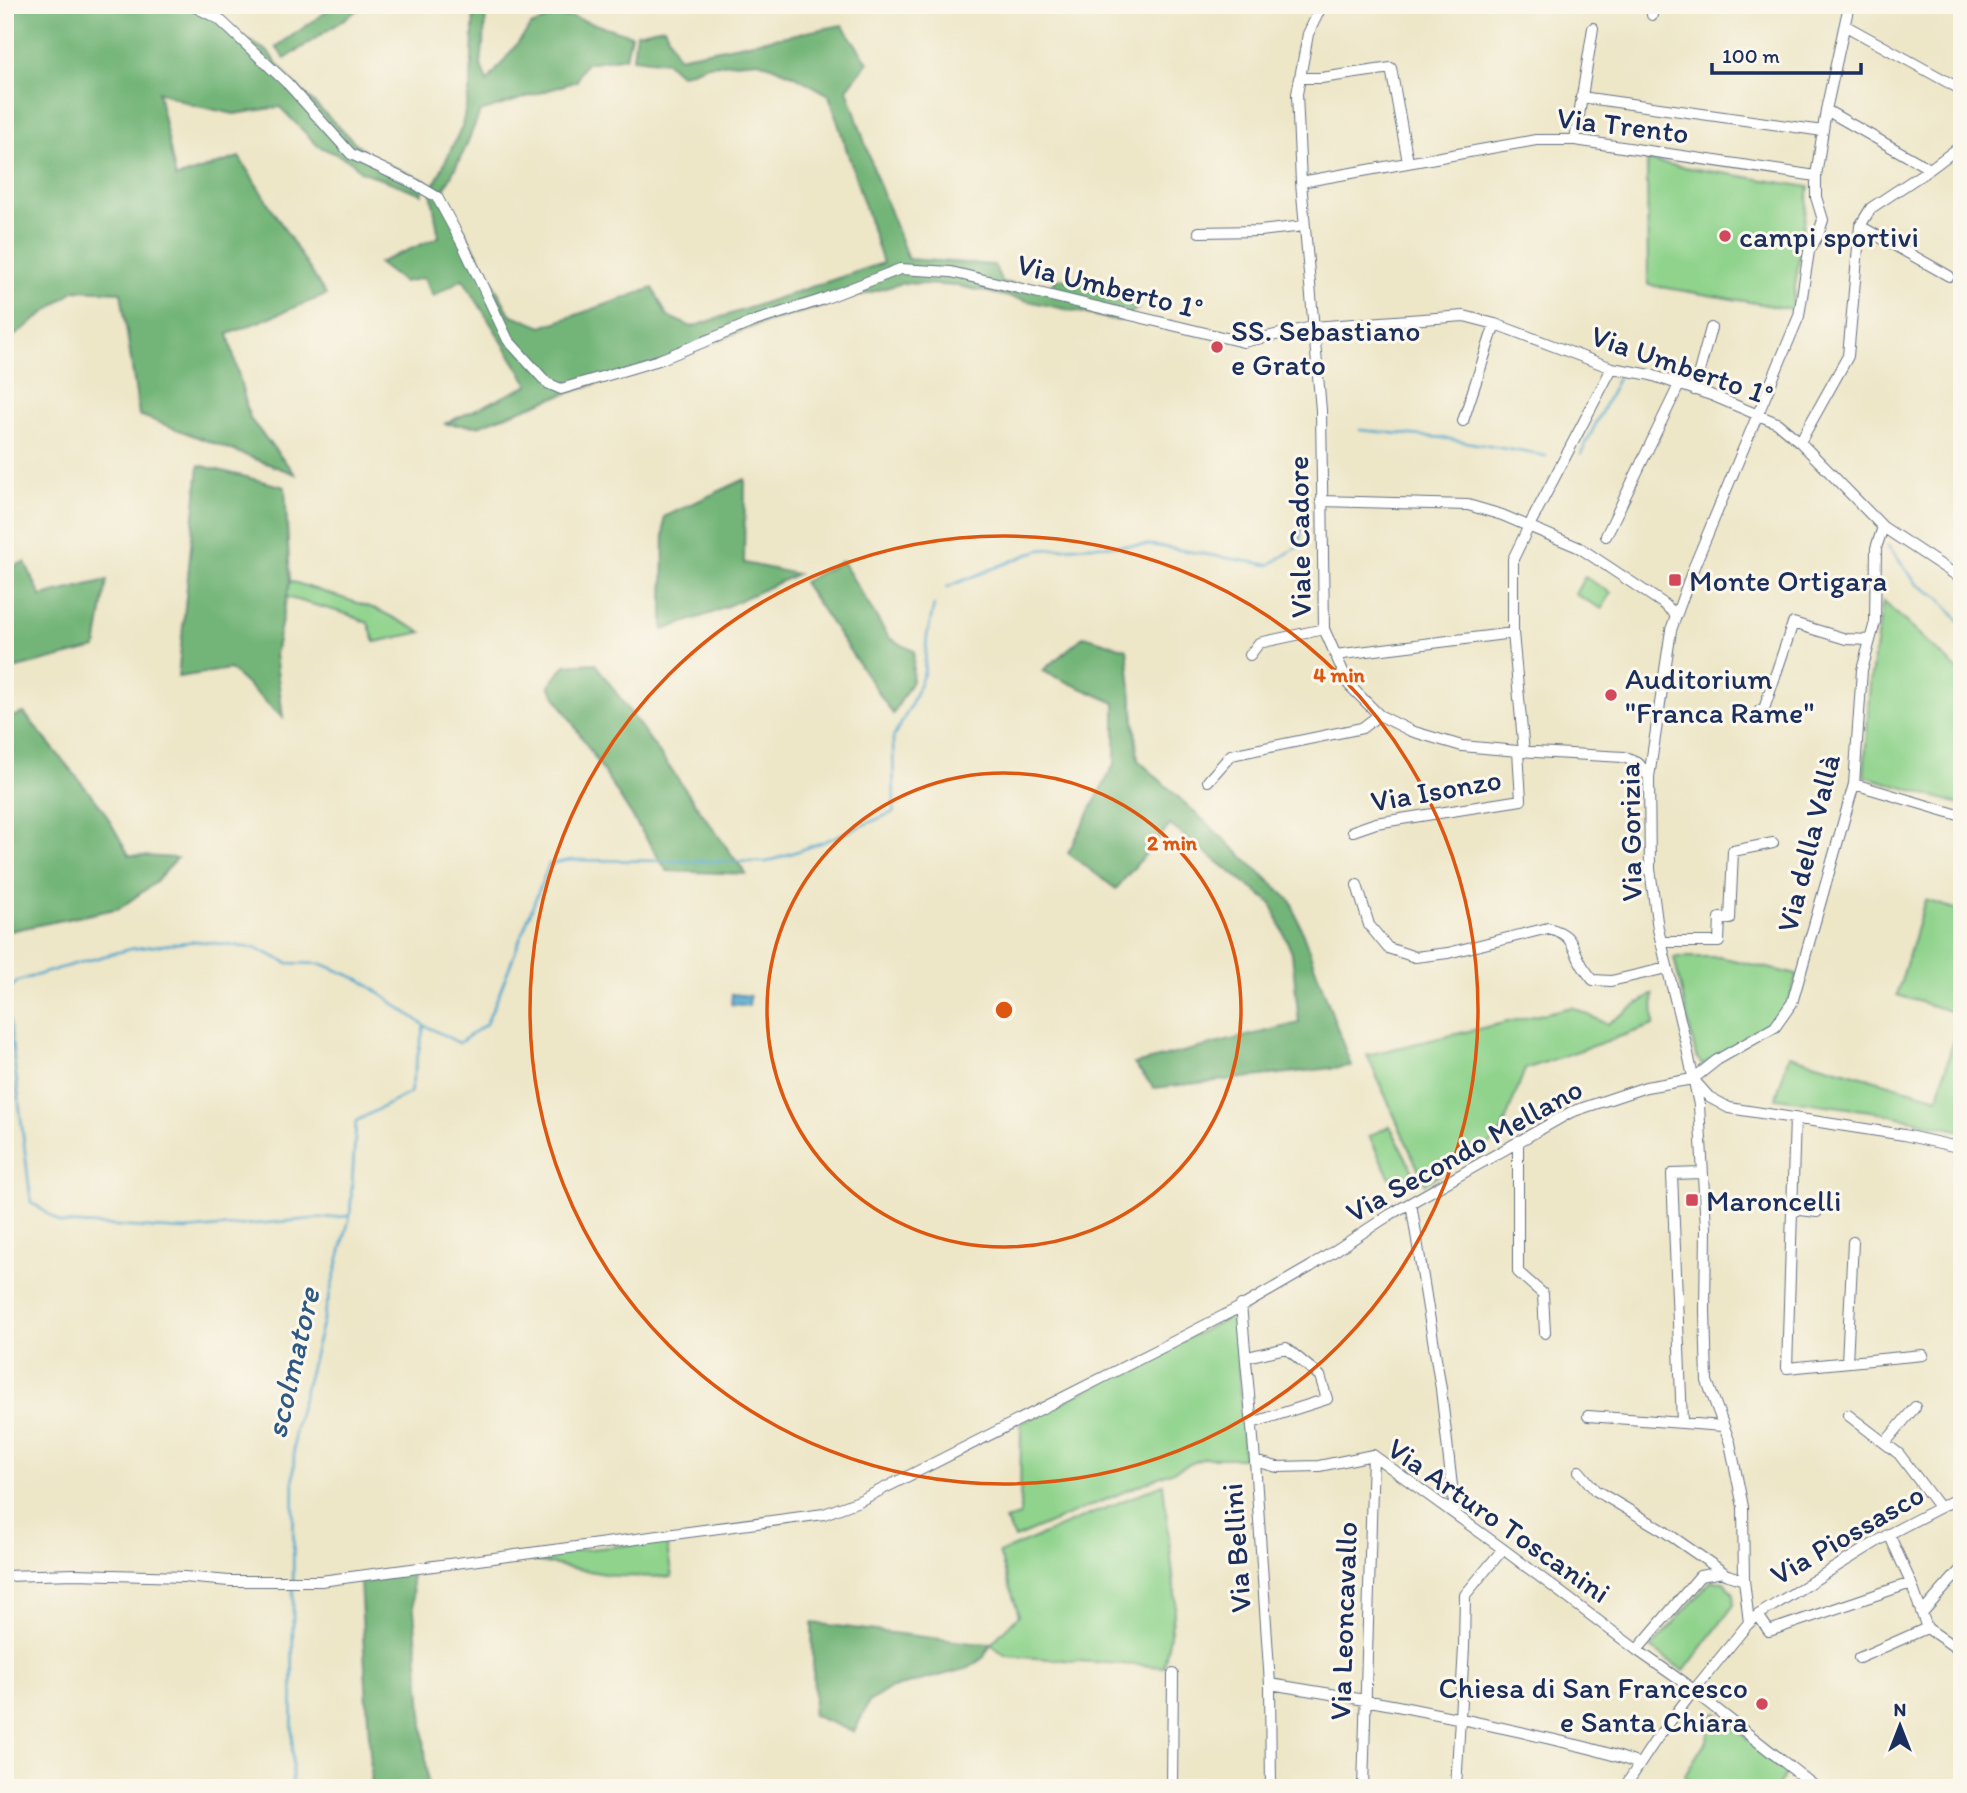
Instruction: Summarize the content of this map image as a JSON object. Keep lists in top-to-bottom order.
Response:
{
  "streets": {
    "street": [
      "Via Trento",
      "Via Umberto 1°",
      "Viale Cadore",
      "Via Isonzo",
      "Via Gorizia",
      "Via della Vallà",
      "Via Secondo Mellano",
      "Via Arturo Toscanini",
      "Via Piossasco",
      "Via Bellini",
      "Via Leoncavallo"
    ]
  },
  "crossings": [
    ["Via Trento", "Viale Cadore"],
    ["Via Trento", "Via Gorizia"],
    ["Via Umberto 1°", "Viale Cadore"],
    ["Via Umberto 1°", "Via Gorizia"],
    ["Via Umberto 1°", "Via della Vallà"],
    ["Viale Cadore", "Via Isonzo"],
    ["Viale Cadore", "Via Gorizia"],
    ["Via Gorizia", "Via della Vallà"],
    ["Via Gorizia", "Via Secondo Mellano"],
    ["Via Gorizia", "Via Piossasco"],
    ["Via della Vallà", "Via Secondo Mellano"],
    ["Via Secondo Mellano", "Via Bellini"],
    ["Via Arturo Toscanini", "Via Piossasco"],
    ["Via Arturo Toscanini", "Via Bellini"],
    ["Via Arturo Toscanini", "Via Leoncavallo"]
  ],
  "water": ["scolmatore"],
  "places": {
    "other": [
      "campi sportivi",
      "SS. Sebastiano e Grato",
      "Auditorium \"Franca Rame\"",
      "Chiesa di San Francesco e Santa Chiara"
    ],
    "transit": ["Monte Ortigara", "Maroncelli"]
  },
  "scale_bar": "100 m",
  "north": "top",
  "rings": ["4 min", "2 min"]
}
